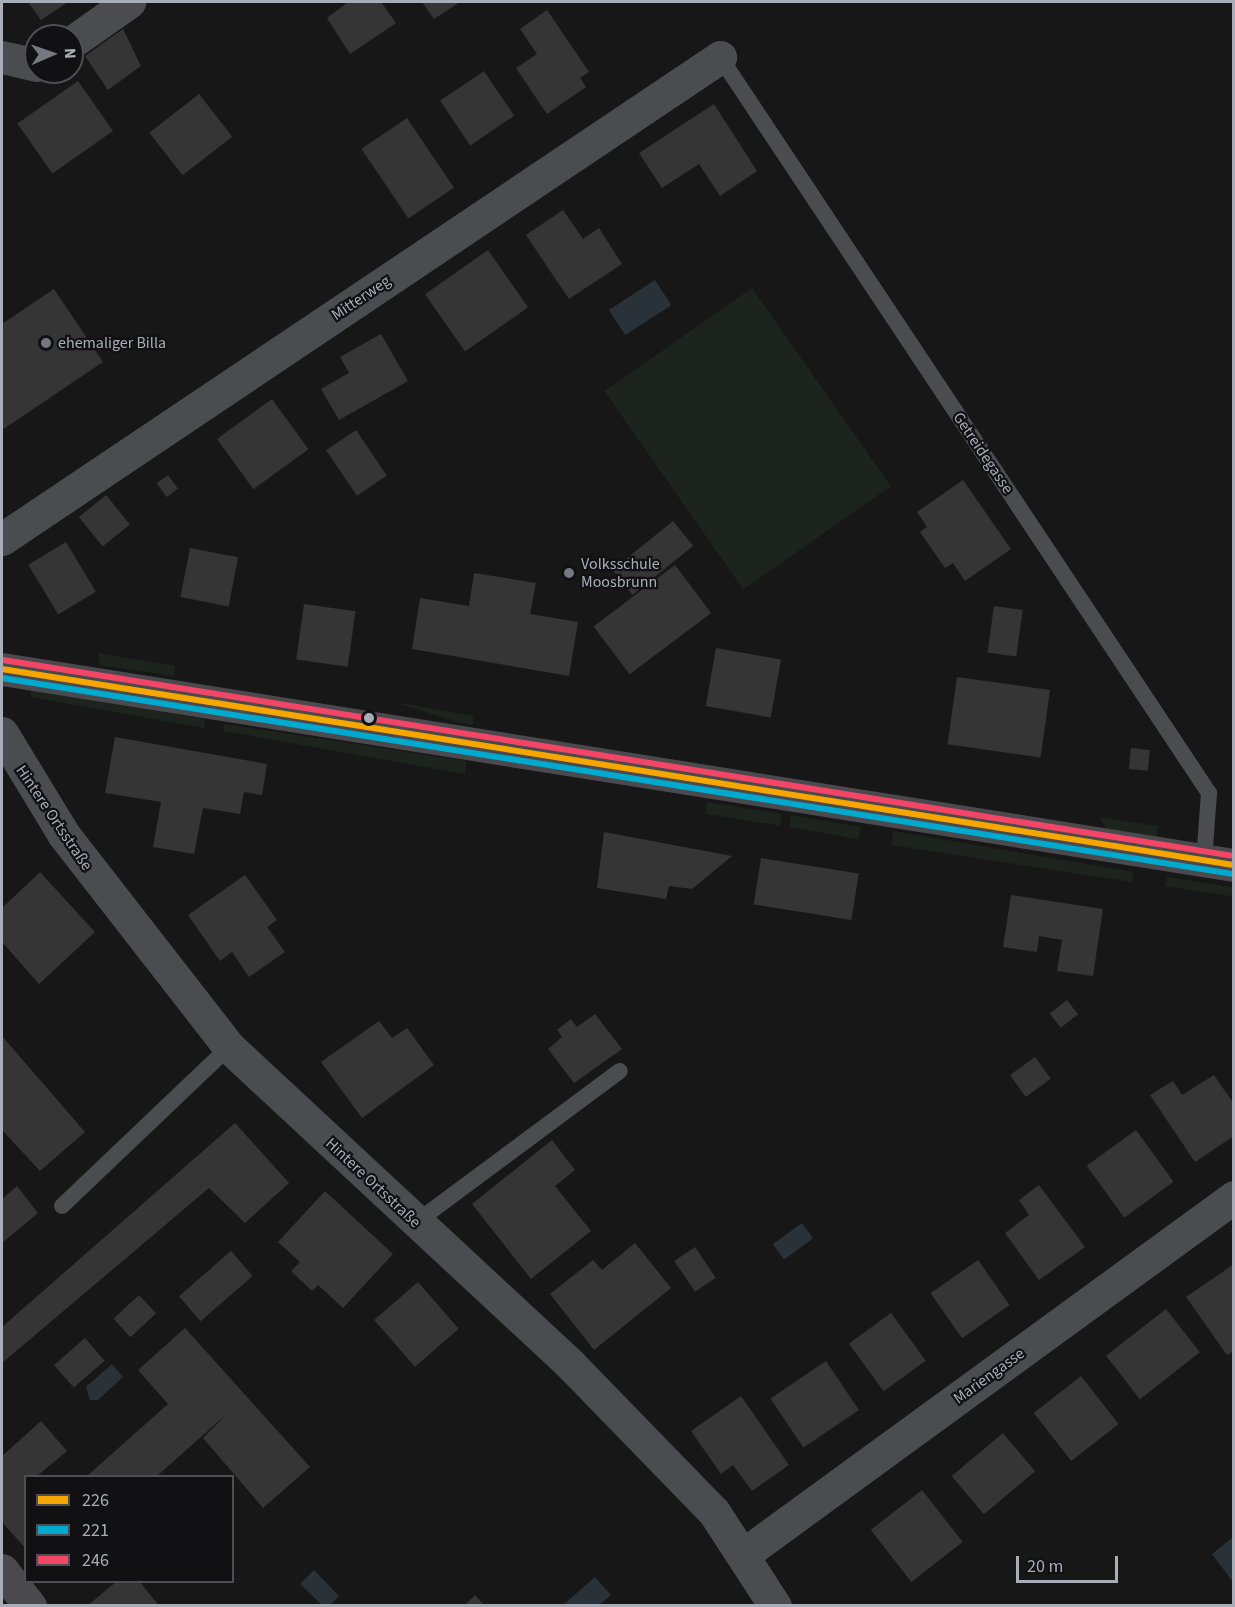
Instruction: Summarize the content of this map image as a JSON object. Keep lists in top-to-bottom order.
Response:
{
  "streets": {
    "street": ["Mitterweg", "Hintere Ortsstraße", "Mariengasse"],
    "lane": ["Getreidegasse"]
  },
  "crossings": [
    ["Mitterweg", "Getreidegasse"],
    ["Hintere Ortsstraße", "Mariengasse"]
  ],
  "places": ["ehemaliger Billa", "Volksschule Moosbrunn"],
  "lines": ["transit line 246", "transit line 226", "transit line 221"],
  "legend": ["226", "221", "246"],
  "scale_bar": "20 m",
  "north": "right"
}
